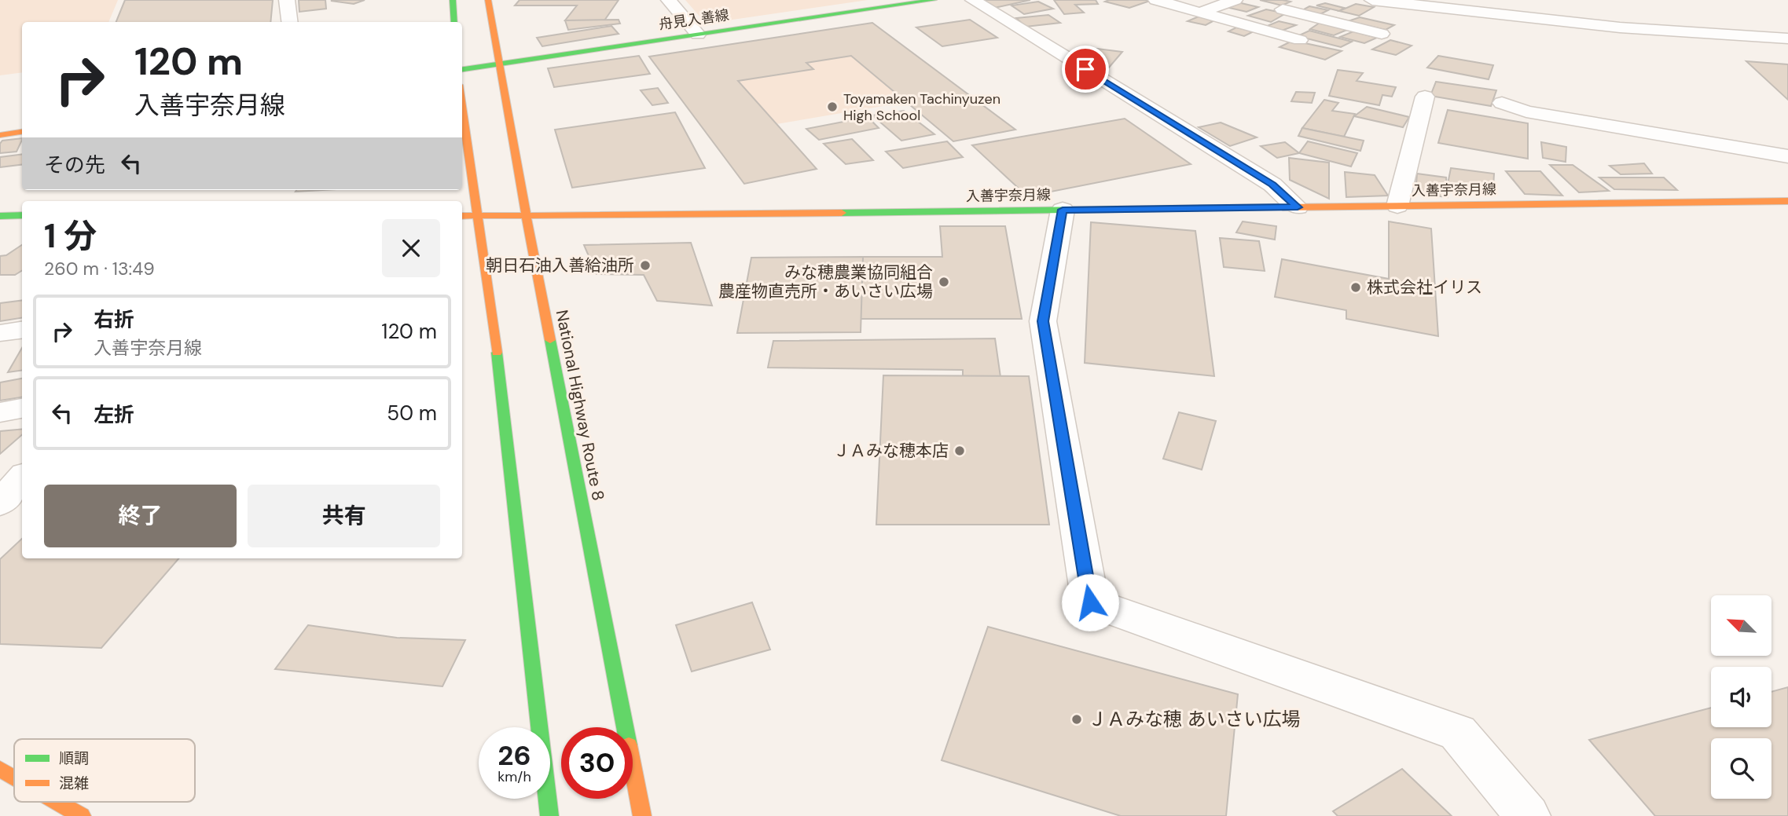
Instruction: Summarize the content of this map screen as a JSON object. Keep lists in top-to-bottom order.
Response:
{
  "streets": {
    "main road": ["舟見入善線", "入善宇奈月線", "National Highway Route 8"]
  },
  "crossings": [
    ["舟見入善線", "National Highway Route 8"],
    ["入善宇奈月線", "National Highway Route 8"]
  ],
  "places": [
    "Toyamaken Tachinyuzen High School",
    "朝日石油入善給油所",
    "みな穂農業協同組合 農産物直売所・あいさい広場",
    "株式会社イリス",
    "ＪＡみな穂本店",
    "ＪＡみな穂 あいさい広場"
  ],
  "legend": ["順調", "混雑"],
  "north": "top left",
  "page": {
    "turn": ["120 m", "入善宇奈月線"],
    "then": "その先",
    "heading": ["1 分", "260 m · 13:49"],
    "list": [
      {
        "name": "右折",
        "note": "入善宇奈月線",
        "value": "120 m"
      },
      {
        "name": "左折",
        "value": "50 m"
      }
    ],
    "buttons": ["終了", "共有"],
    "speed": "26 km/h",
    "limit": "30"
  }
}
